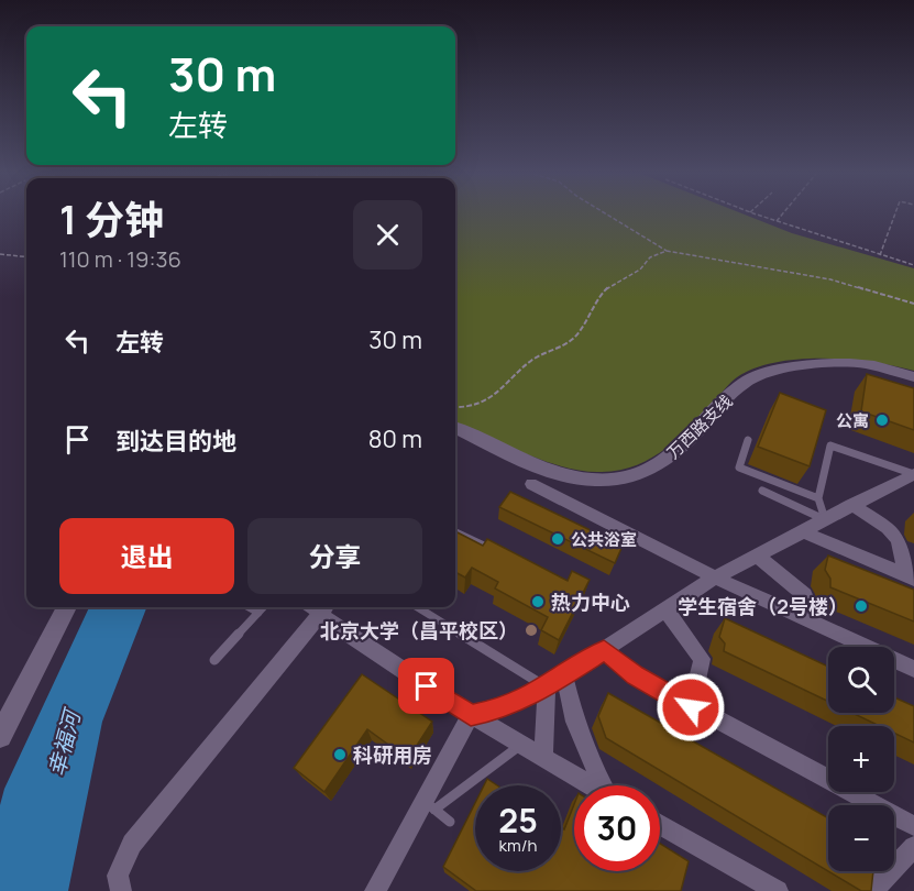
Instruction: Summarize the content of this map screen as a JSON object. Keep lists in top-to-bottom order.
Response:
{
  "streets": {
    "street": ["万西路支线"]
  },
  "water": ["幸福河"],
  "places": [
    "公寓",
    "公共浴室",
    "热力中心",
    "学生宿舍（2号楼）",
    "北京大学（昌平校区）",
    "科研用房"
  ],
  "page": {
    "turn": ["30 m", "左转"],
    "heading": ["1 分钟", "110 m · 19:36"],
    "list": [
      {
        "name": "左转",
        "value": "30 m"
      },
      {
        "name": "到达目的地",
        "value": "80 m"
      }
    ],
    "buttons": ["退出", "分享"],
    "map_buttons": ["+", "−"],
    "speed": "25 km/h",
    "limit": "30"
  }
}
